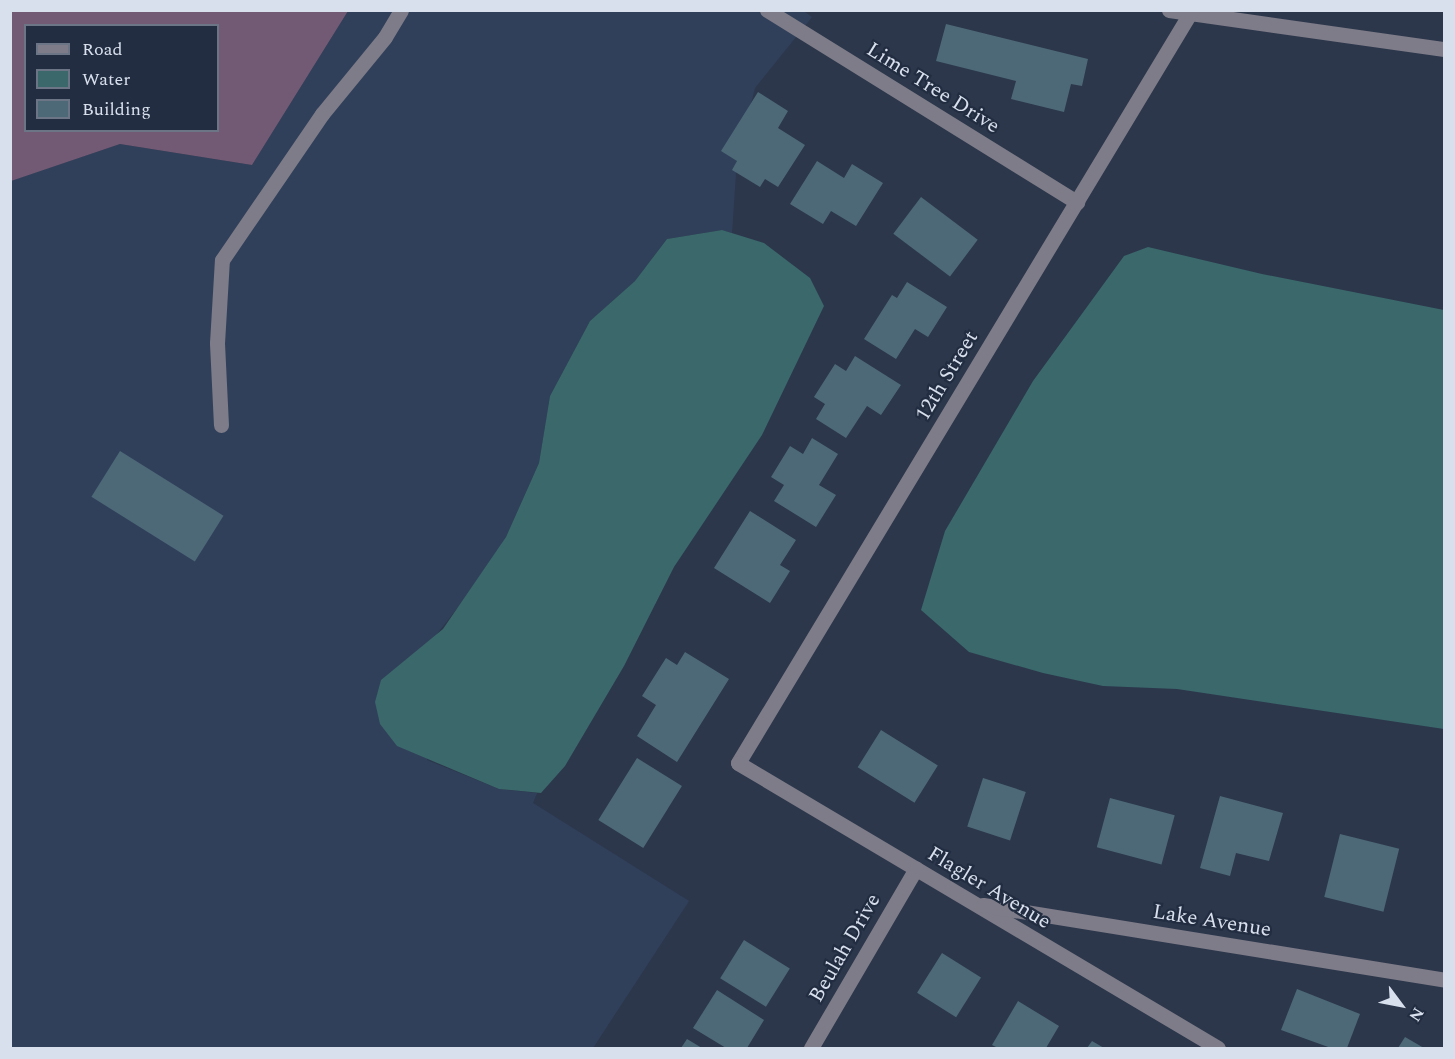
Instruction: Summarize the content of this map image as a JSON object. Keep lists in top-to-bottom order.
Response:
{
  "streets": {
    "street": [
      "Lime Tree Drive",
      "12th Street",
      "Flagler Avenue",
      "Lake Avenue",
      "Beulah Drive"
    ]
  },
  "crossings": [
    ["Lime Tree Drive", "12th Street"],
    ["12th Street", "Flagler Avenue"],
    ["Flagler Avenue", "Lake Avenue"],
    ["Flagler Avenue", "Beulah Drive"]
  ],
  "legend": ["Road", "Water", "Building"],
  "north": "bottom right"
}
